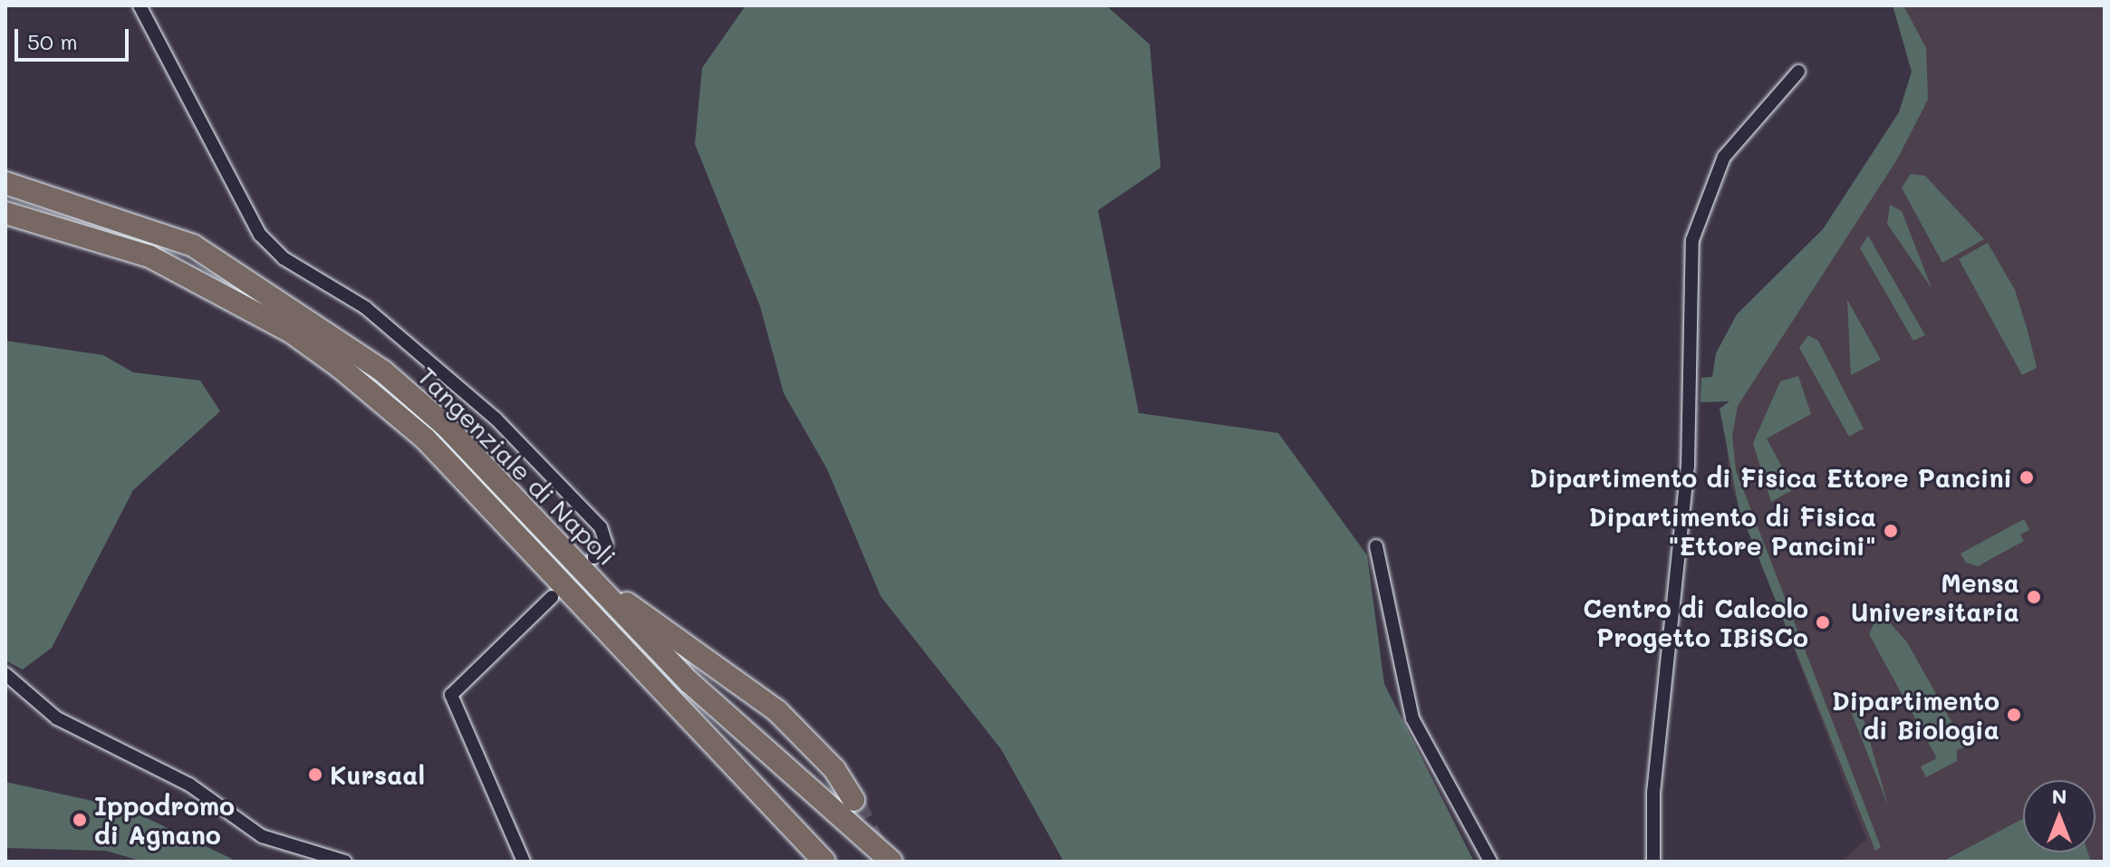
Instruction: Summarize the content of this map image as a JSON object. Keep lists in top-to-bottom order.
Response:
{
  "streets": {
    "highway": ["Tangenziale di Napoli"]
  },
  "places": [
    "Dipartimento di Fisica Ettore Pancini",
    "Dipartimento di Fisica \"Ettore Pancini\"",
    "Mensa Universitaria",
    "Centro di Calcolo Progetto IBiSCo",
    "Dipartimento di Biologia",
    "Kursaal",
    "Ippodromo di Agnano"
  ],
  "scale_bar": "50 m",
  "north": "top"
}
